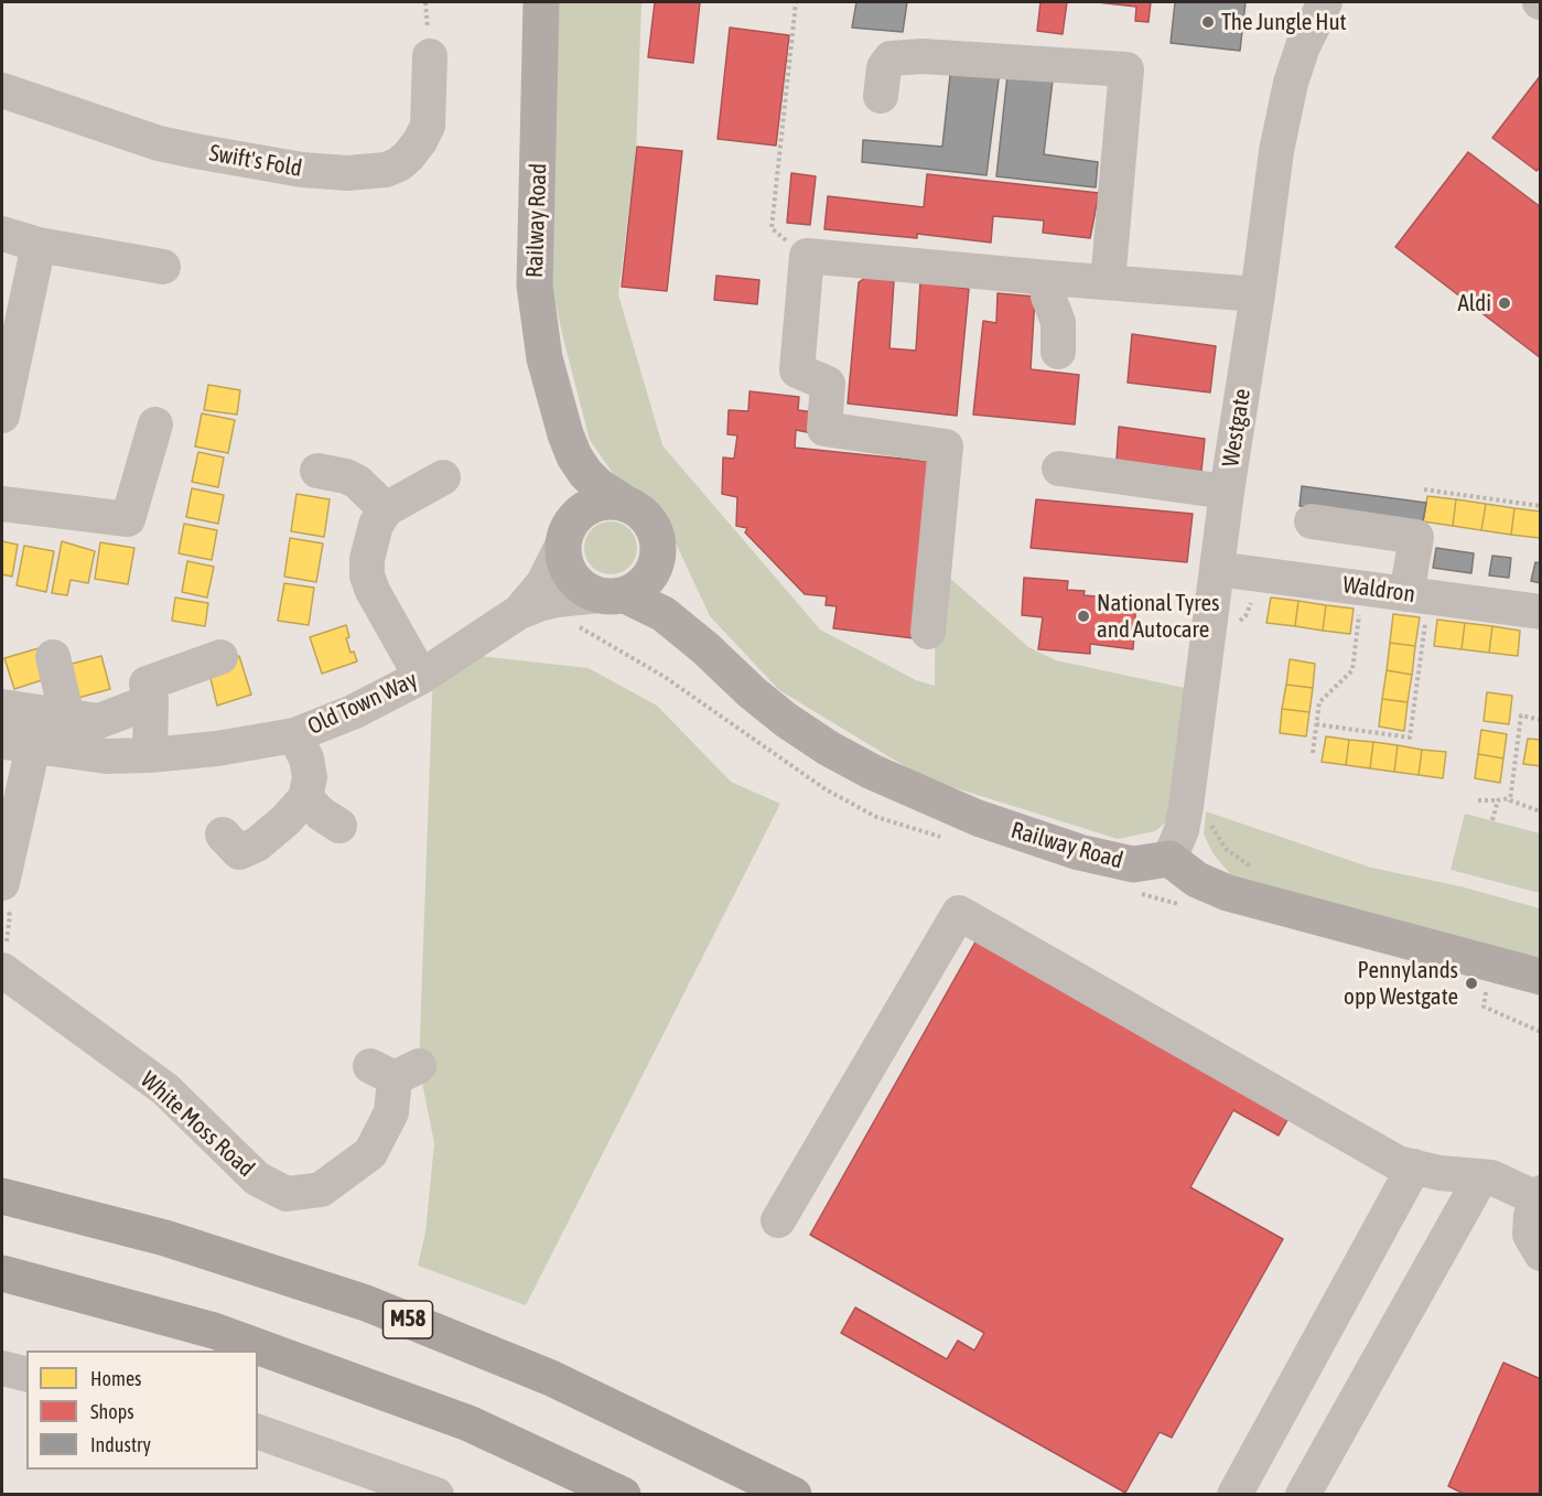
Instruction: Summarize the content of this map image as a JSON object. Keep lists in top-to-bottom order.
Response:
{
  "streets": {
    "highway": ["M58"],
    "main road": ["Railway Road"],
    "street": [
      "Swift's Fold",
      "Westgate",
      "Waldron",
      "Old Town Way",
      "White Moss Road"
    ]
  },
  "crossings": [
    ["Railway Road", "Westgate"],
    ["Railway Road", "Old Town Way"],
    ["Westgate", "Waldron"]
  ],
  "places": [
    "The Jungle Hut",
    "Aldi",
    "National Tyres and Autocare",
    "Pennylands opp Westgate"
  ],
  "legend": ["Homes", "Shops", "Industry"]
}
